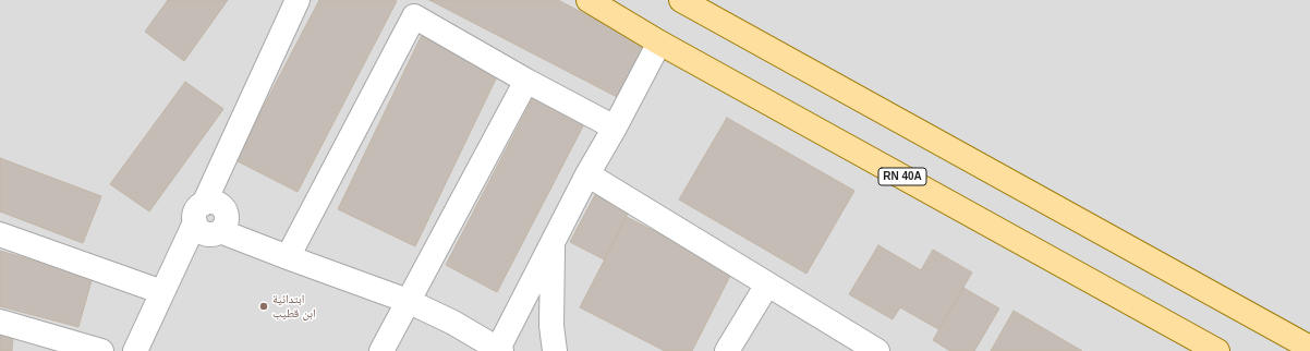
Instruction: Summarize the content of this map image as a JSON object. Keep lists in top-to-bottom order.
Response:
{
  "streets": {
    "main road": ["RN 40A"]
  },
  "places": ["ابتدائية ابن قطيب"]
}
